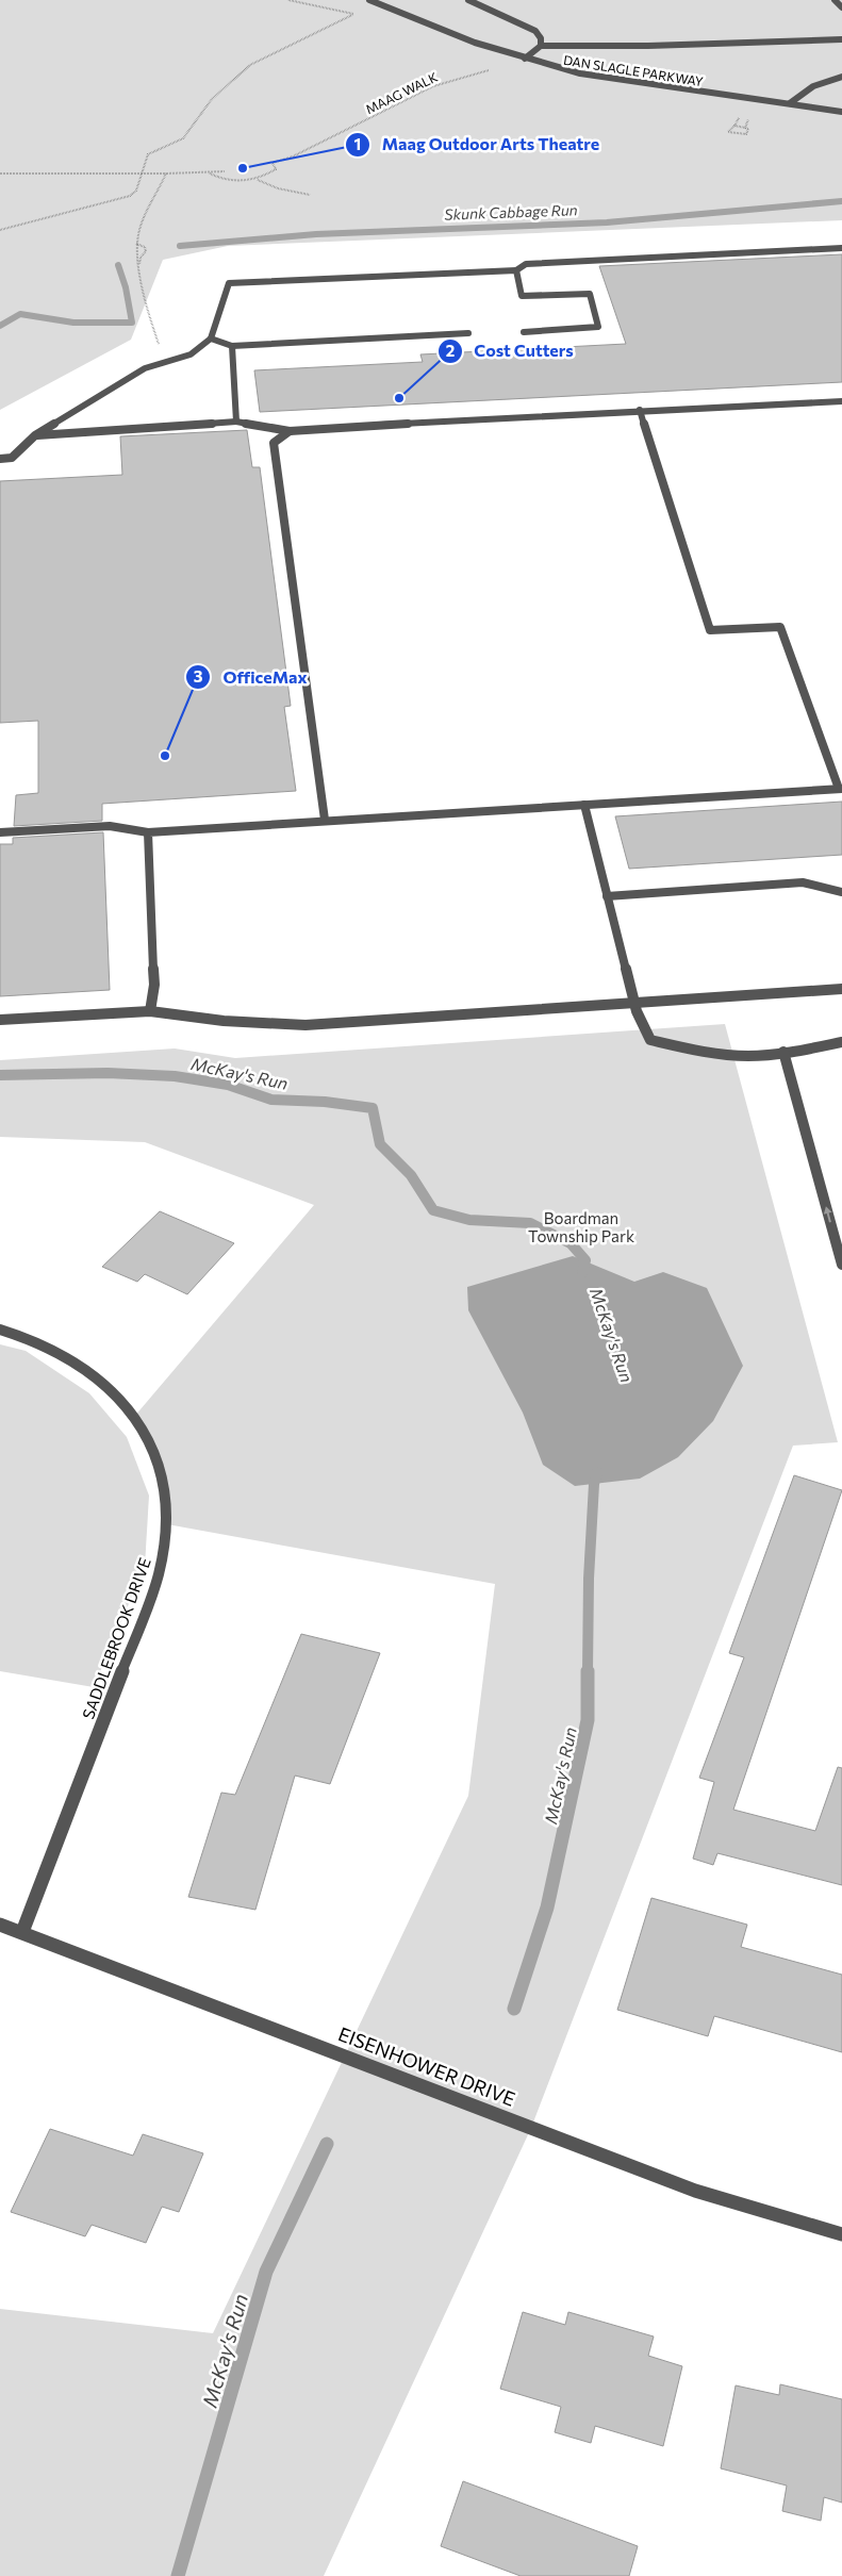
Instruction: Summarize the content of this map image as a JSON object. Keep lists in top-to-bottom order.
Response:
{
  "streets": {
    "street": ["DAN SLAGLE PARKWAY", "SADDLEBROOK DRIVE", "EISENHOWER DRIVE"],
    "path": ["MAAG WALK"]
  },
  "crossings": [
    ["DAN SLAGLE PARKWAY", "MAAG WALK"],
    ["SADDLEBROOK DRIVE", "EISENHOWER DRIVE"]
  ],
  "water": ["Skunk Cabbage Run", "McKay's Run"],
  "parks": ["Boardman Township Park"],
  "places": ["Maag Outdoor Arts Theatre", "Cost Cutters", "OfficeMax"]
}
